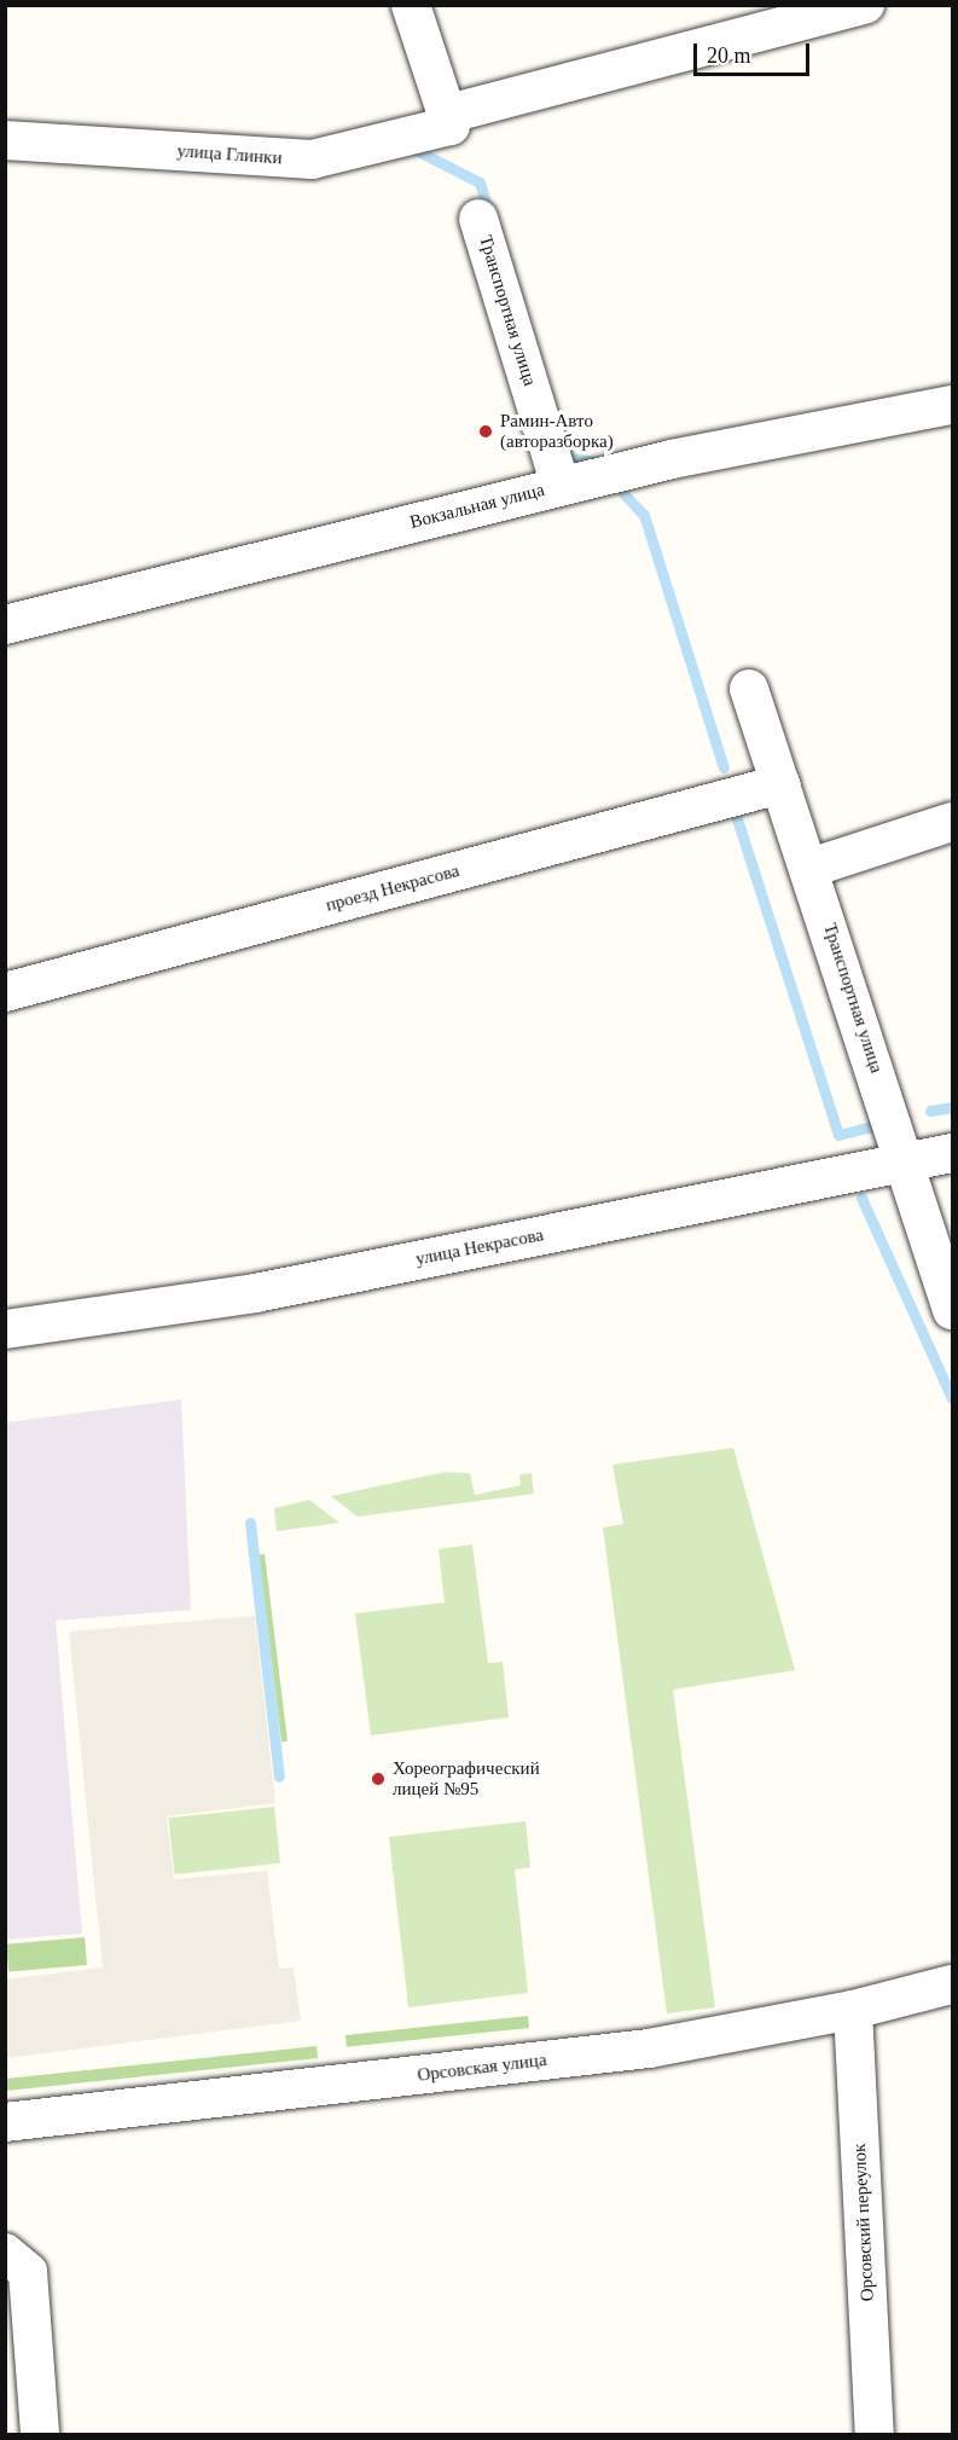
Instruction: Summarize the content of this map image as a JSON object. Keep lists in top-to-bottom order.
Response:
{
  "streets": {
    "street": [
      "улица Глинки",
      "Транспортная улица",
      "Вокзальная улица",
      "проезд Некрасова",
      "улица Некрасова",
      "Орсовская улица",
      "Орсовский переулок"
    ]
  },
  "crossings": [
    ["Транспортная улица", "Вокзальная улица"],
    ["Транспортная улица", "проезд Некрасова"],
    ["Транспортная улица", "улица Некрасова"],
    ["Орсовская улица", "Орсовский переулок"]
  ],
  "places": ["Рамин-Авто (авторазборка)", "Хореографический лицей №95"],
  "scale_bar": "20 m"
}
